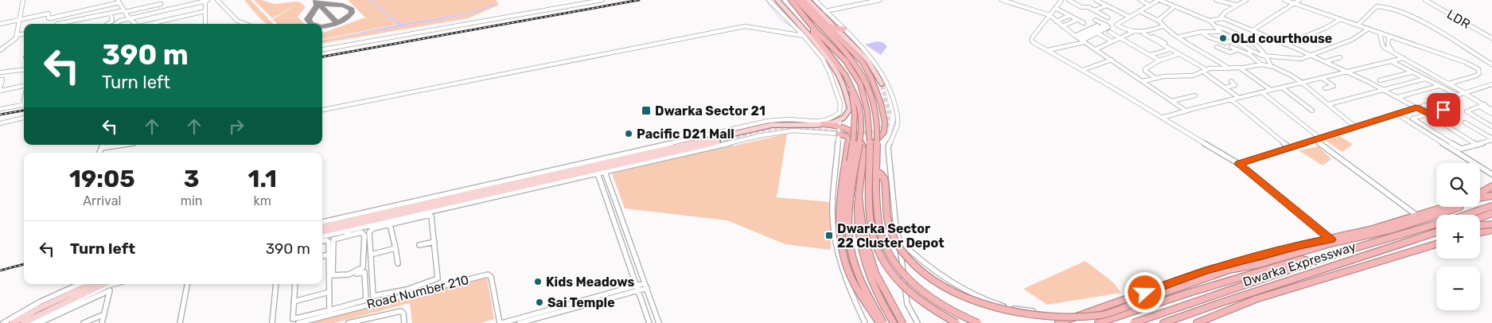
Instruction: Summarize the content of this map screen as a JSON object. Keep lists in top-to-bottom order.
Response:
{
  "streets": {
    "highway": ["Dwarka Expressway"],
    "street": ["LDR", "Road Number 210"]
  },
  "places": {
    "other": [
      "OLd courthouse",
      "Pacific D21 Mall",
      "Kids Meadows",
      "Sai Temple"
    ],
    "transit": ["Dwarka Sector 21", "Dwarka Sector 22 Cluster Depot"]
  },
  "page": {
    "turn": ["390 m", "Turn left"],
    "eta": [
      "19:05",
      "Arrival",
      "3",
      "min",
      "1.1",
      "km"
    ],
    "map_buttons": ["+", "−"],
    "list": [
      {
        "name": "Turn left",
        "value": "390 m"
      }
    ]
  }
}
